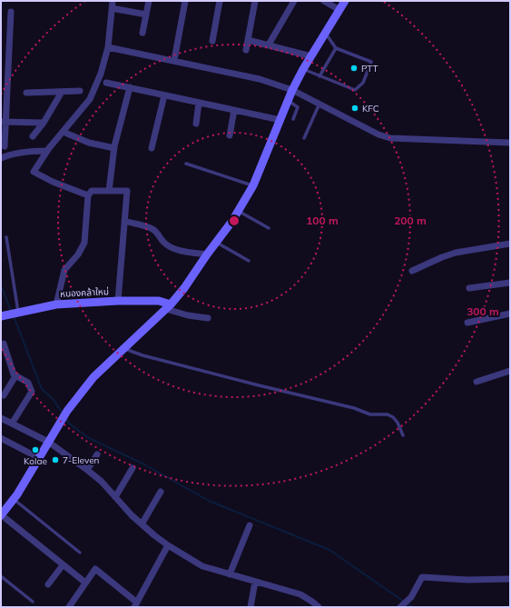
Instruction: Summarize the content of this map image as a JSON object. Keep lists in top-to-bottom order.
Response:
{
  "streets": {
    "main road": ["หนองคล้าใหม่"]
  },
  "places": [
    "PTT",
    "KFC",
    "Kolae",
    "7-Eleven"
  ],
  "rings": ["100 m", "200 m", "300 m"]
}
